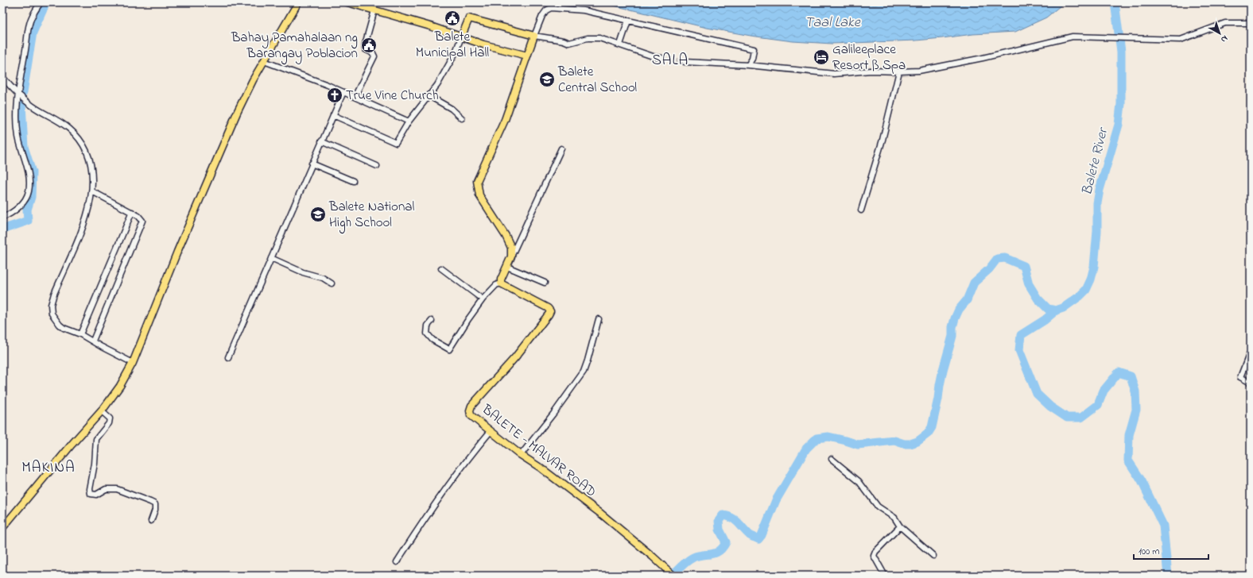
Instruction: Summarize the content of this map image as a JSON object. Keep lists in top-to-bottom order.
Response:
{
  "streets": {
    "main road": ["BALETE - MALVAR ROAD"]
  },
  "districts": ["SALA", "MAKINA"],
  "water": ["Taal Lake", "Balete River"],
  "places": {
    "public building": ["Balete Municipal Hall", "Bahay Pamahalaan ng Barangay Poblacion"],
    "hotel": ["Galileeplace Resort ß Spa"],
    "school or university": ["Balete Central School", "Balete National High School"],
    "church": ["True Vine Church"]
  },
  "scale_bar": "100 m",
  "north": "bottom right"
}
